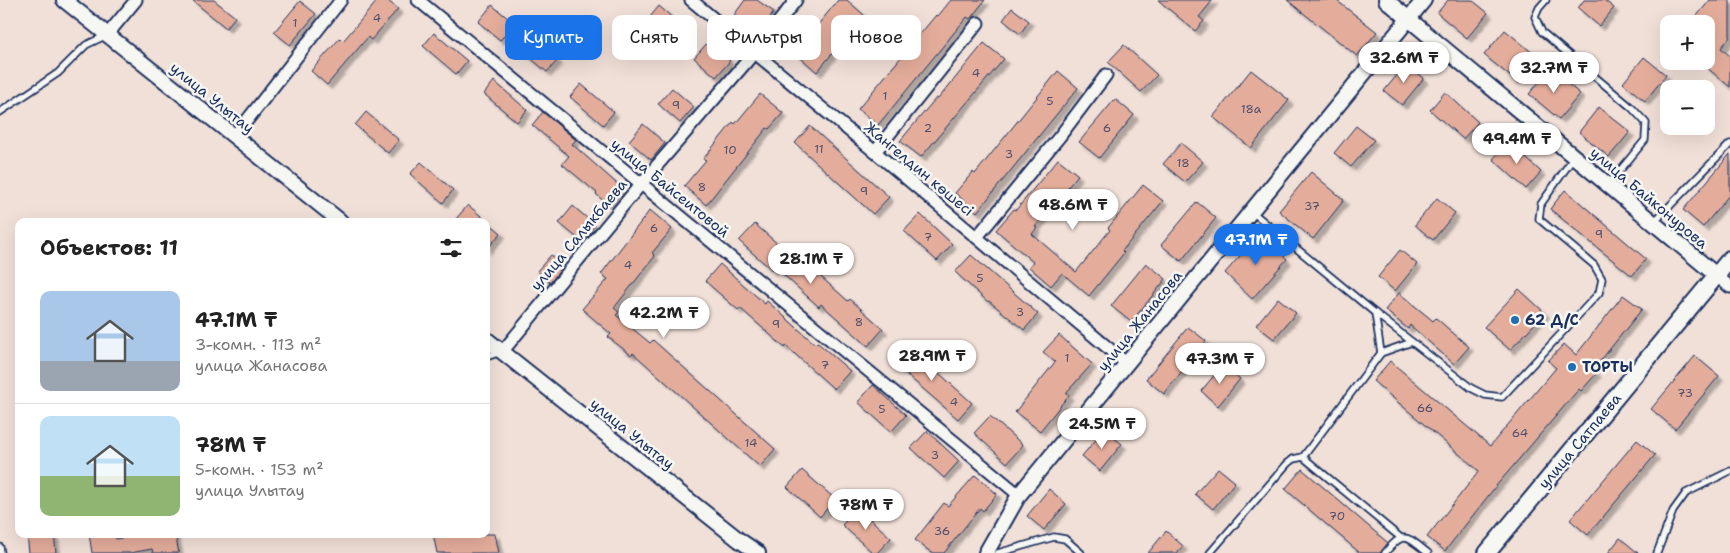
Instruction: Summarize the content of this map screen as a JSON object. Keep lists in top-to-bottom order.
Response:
{
  "streets": {
    "main road": ["улица Сатпаева"],
    "street": [
      "улица Улытау",
      "Жангелдин көшесі",
      "улица Байсеитовой",
      "улица Байконурова",
      "улица Салыкбаева",
      "улица Жанасова"
    ]
  },
  "crossings": [
    ["улица Улытау", "улица Салыкбаева"],
    ["Жангелдин көшесі", "улица Жанасова"],
    ["улица Байсеитовой", "улица Салыкбаева"],
    ["улица Байсеитовой", "улица Жанасова"],
    ["улица Байконурова", "улица Жанасова"],
    ["улица Байконурова", "улица Сатпаева"]
  ],
  "places": ["62 Д/С", "ТОРТЫ"],
  "house_numbers": [
    "4",
    "1",
    "4",
    "1",
    "5",
    "9",
    "18а",
    "2",
    "6",
    "11",
    "10",
    "3",
    "18",
    "8",
    "9",
    "37",
    "6",
    "9",
    "7",
    "4",
    "5",
    "3",
    "8",
    "9",
    "1",
    "7",
    "73",
    "4",
    "66",
    "5",
    "64",
    "14",
    "3",
    "70",
    "36"
  ],
  "page": {
    "map_buttons": ["+", "−"],
    "chip": [
      "Купить",
      "Снять",
      "Фильтры",
      "Новое"
    ],
    "price": [
      "32.6M ₸",
      "32.7M ₸",
      "49.4M ₸",
      "48.6M ₸",
      "47.1M ₸",
      "28.1M ₸",
      "42.2M ₸",
      "28.9M ₸",
      "47.3M ₸",
      "24.5M ₸",
      "78M ₸"
    ],
    "heading": "Объектов: 11",
    "list": [
      {
        "name": "47.1M ₸",
        "note": "3-комн. · 113 m² · улица Жанасова"
      },
      {
        "name": "78M ₸",
        "note": "5-комн. · 153 m² · улица Улытау"
      }
    ]
  }
}
